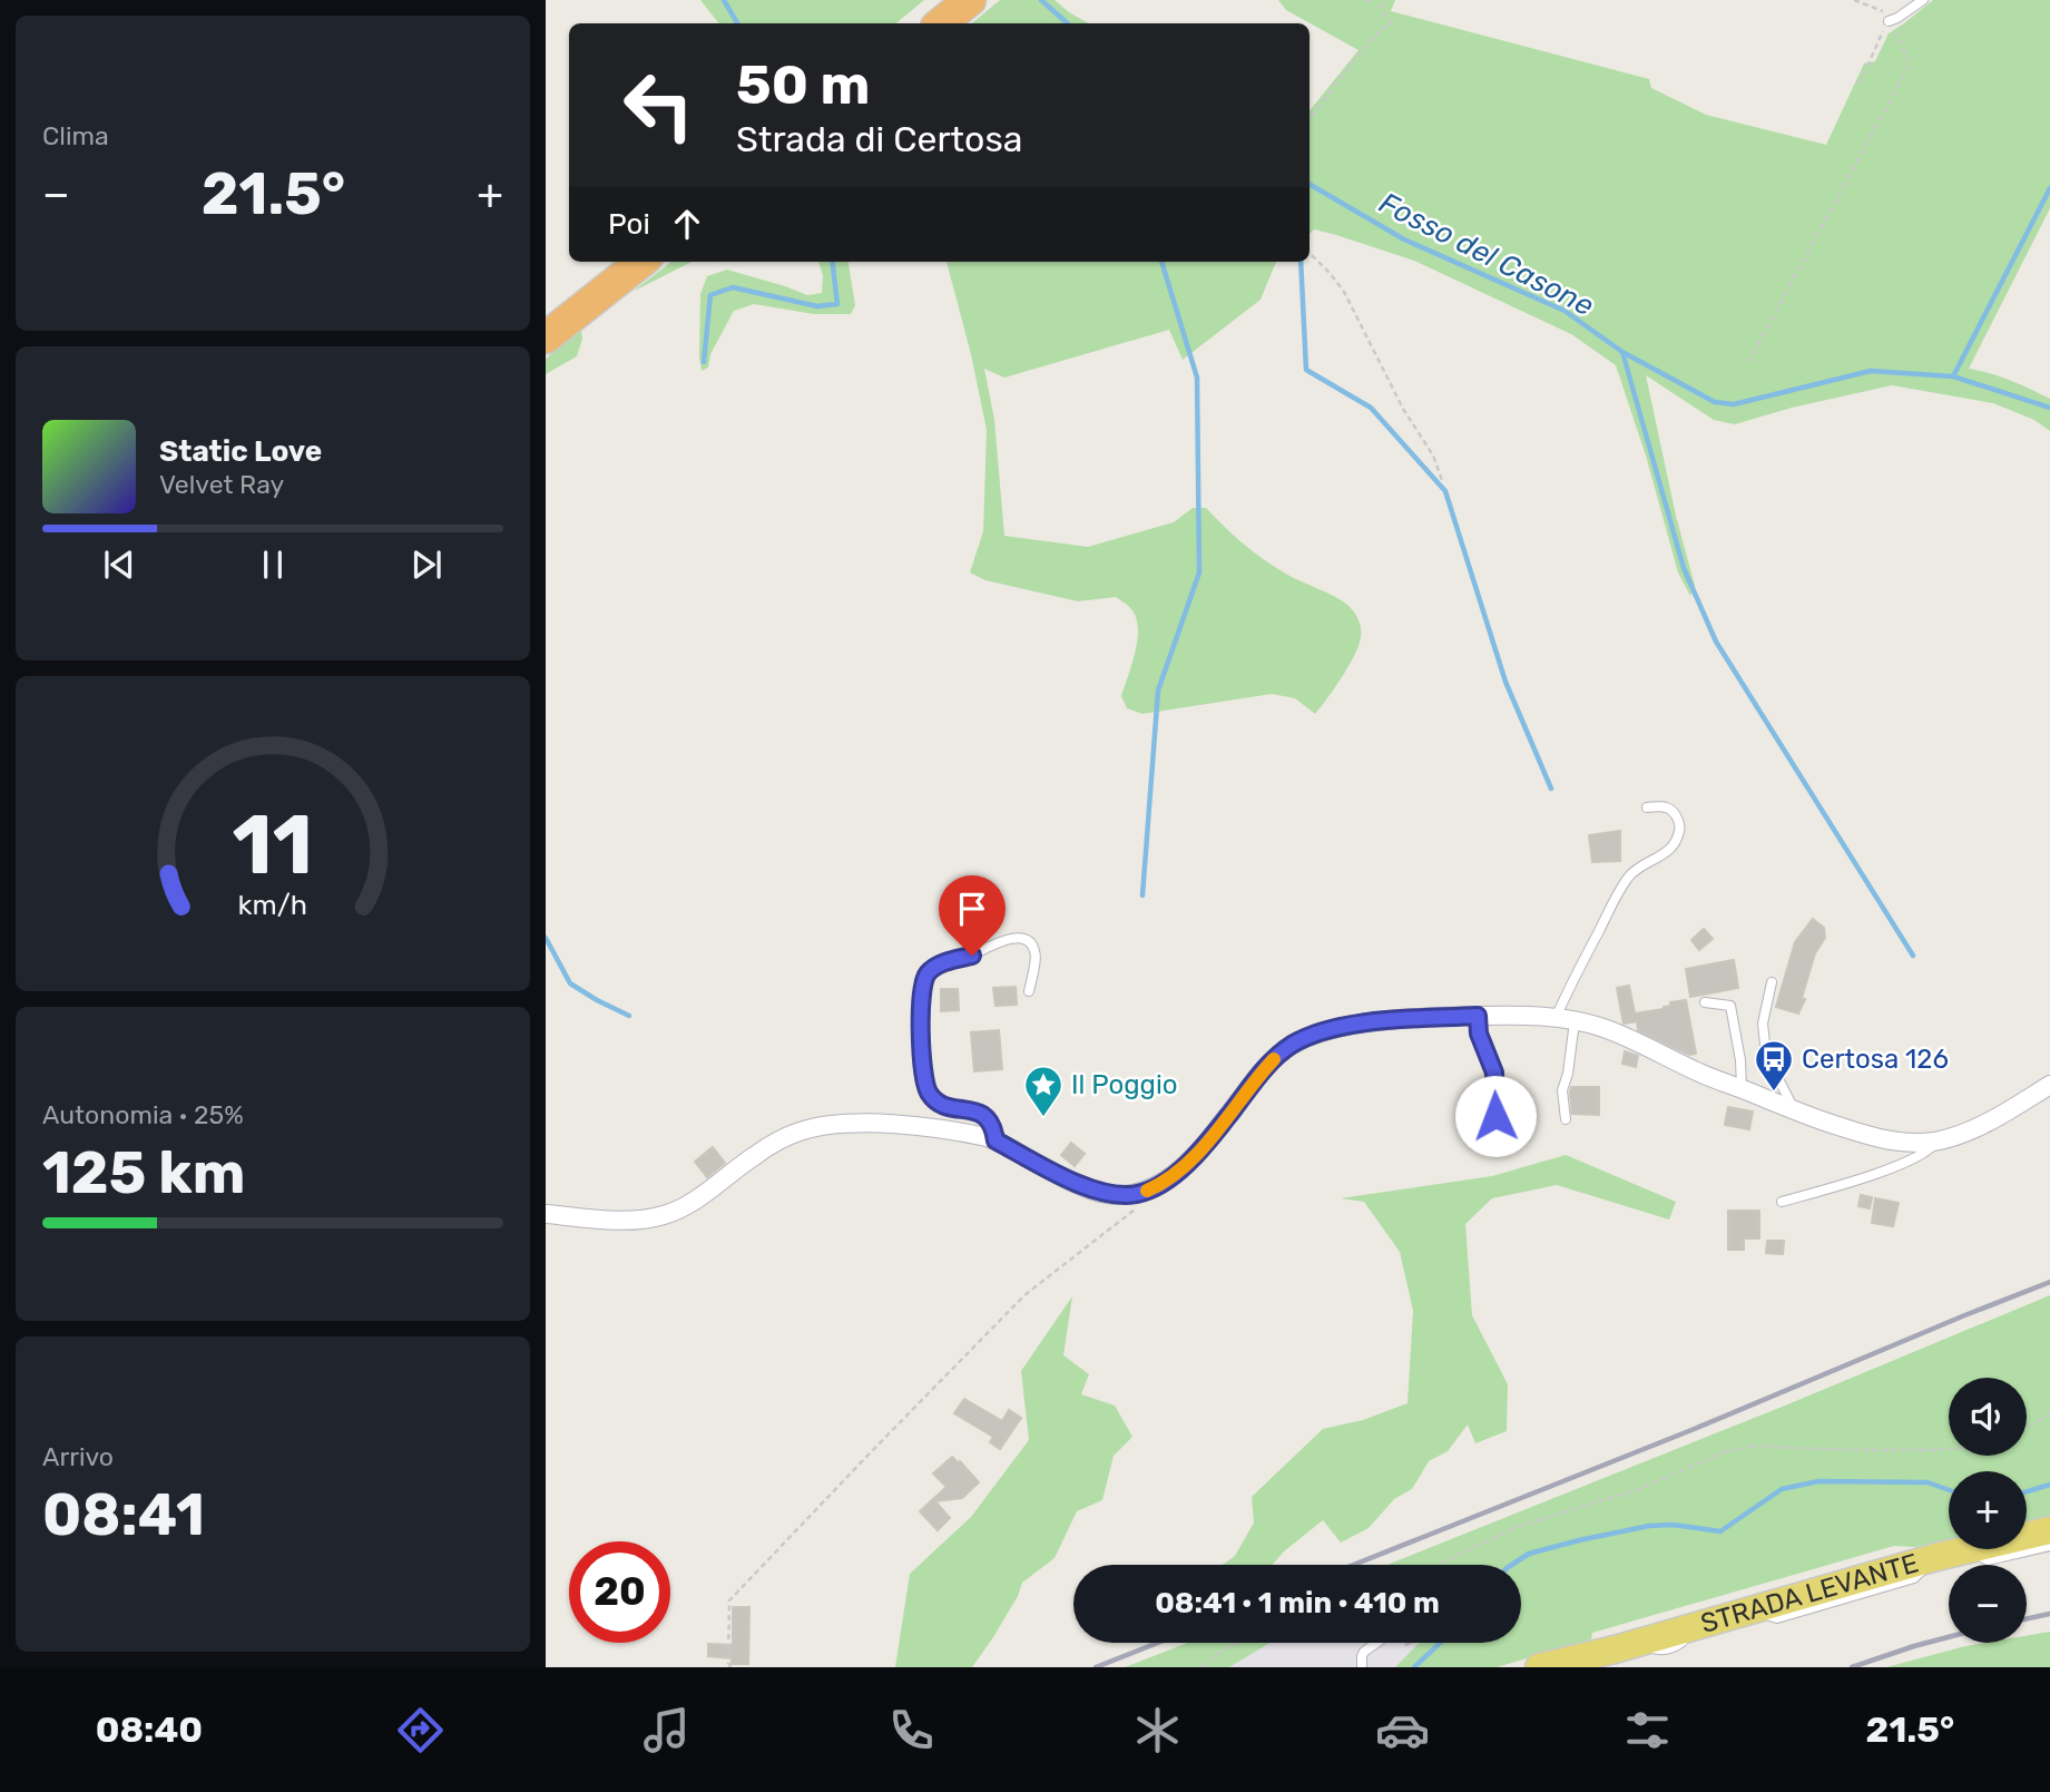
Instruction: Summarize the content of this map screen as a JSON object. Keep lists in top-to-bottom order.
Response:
{
  "streets": {
    "main road": ["STRADA LEVANTE"]
  },
  "water": ["Fosso del Casone"],
  "places": {
    "bus stop": ["Certosa 126"],
    "place": ["Il Poggio"]
  },
  "page": {
    "tile": [
      "Clima",
      ["Autonomia · 25%", "125 km"],
      ["Arrivo", "08:41"]
    ],
    "turn": ["50 m", "Strada di Certosa"],
    "heat": ["−", "21.5°", "+"],
    "then": "Poi",
    "song": ["Static Love", "Velvet Ray"],
    "map_buttons": ["+", "−"],
    "limit": "20",
    "trip": "08:41 · 1 min · 410 m",
    "tabs": ["08:40", "21.5°"],
    "gauge": ["11", "km/h"]
  }
}
